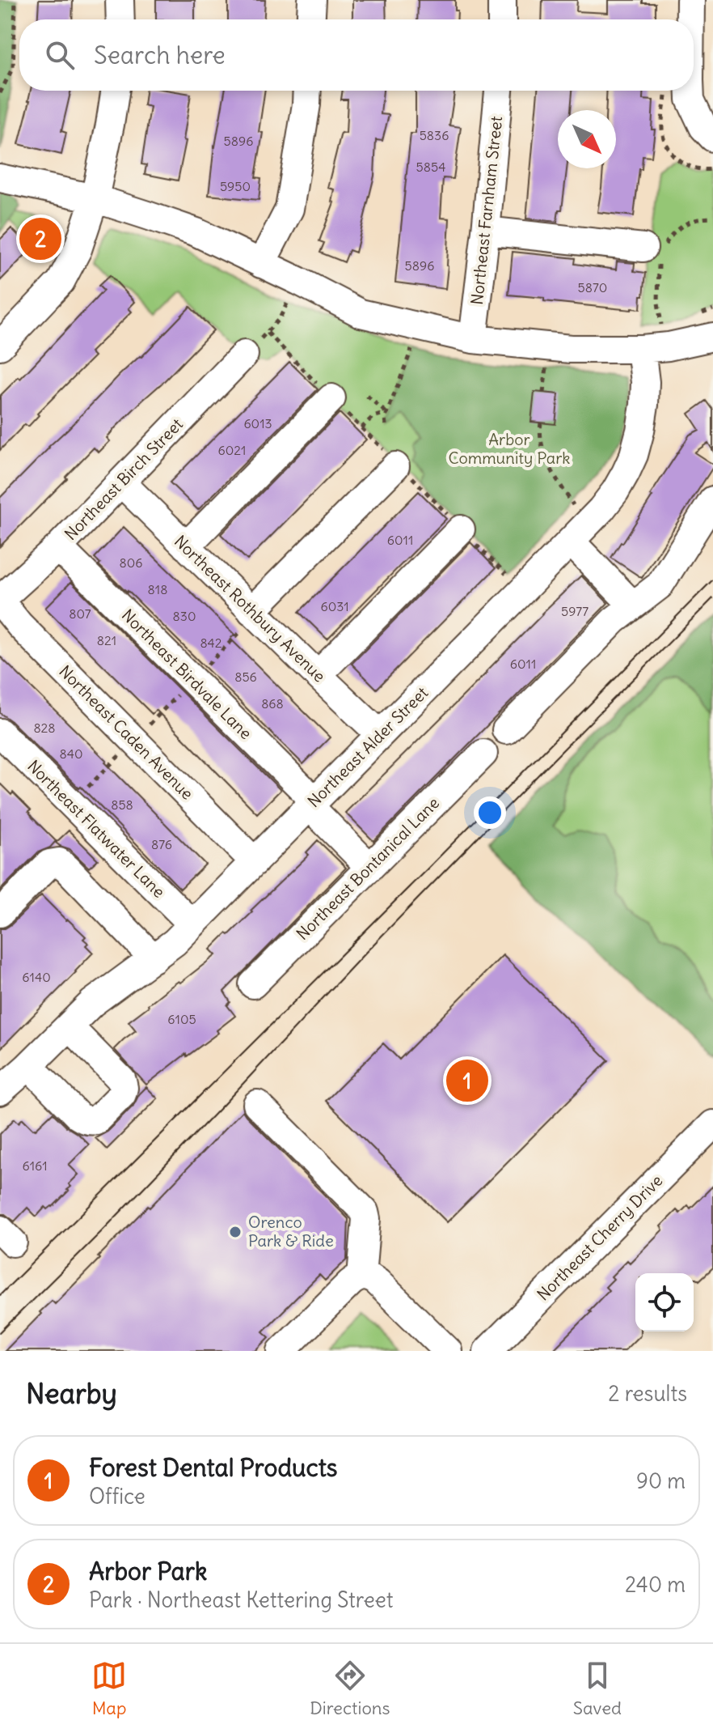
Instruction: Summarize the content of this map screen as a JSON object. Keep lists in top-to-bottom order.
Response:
{
  "streets": {
    "street": [
      "Northeast Farnham Street",
      "Northeast Birch Street",
      "Northeast Rothbury Avenue",
      "Northeast Birdvale Lane",
      "Northeast Caden Avenue",
      "Northeast Alder Street",
      "Northeast Flatwater Lane",
      "Northeast Bontanical Lane",
      "Northeast Cherry Drive"
    ]
  },
  "crossings": [
    ["Northeast Birch Street", "Northeast Rothbury Avenue"],
    ["Northeast Birch Street", "Northeast Birdvale Lane"],
    ["Northeast Birch Street", "Northeast Caden Avenue"],
    ["Northeast Rothbury Avenue", "Northeast Alder Street"],
    ["Northeast Birdvale Lane", "Northeast Alder Street"],
    ["Northeast Birdvale Lane", "Northeast Bontanical Lane"],
    ["Northeast Caden Avenue", "Northeast Alder Street"],
    ["Northeast Alder Street", "Northeast Flatwater Lane"]
  ],
  "parks": ["Arbor Community Park"],
  "places": ["Orenco Park & Ride"],
  "house_numbers": [
    "5836",
    "5896",
    "5854",
    "5950",
    "5896",
    "5870",
    "6013",
    "6021",
    "6011",
    "806",
    "818",
    "6031",
    "5977",
    "807",
    "830",
    "821",
    "842",
    "6011",
    "856",
    "868",
    "828",
    "840",
    "858",
    "876",
    "6140",
    "6105",
    "6161"
  ],
  "north": "bottom right",
  "page": {
    "search": "Search here",
    "pins": ["2", "1"],
    "heading": ["Nearby", "2 results"],
    "list": [
      {
        "mark": "1",
        "name": "Forest Dental Products",
        "note": "Office",
        "value": "90 m"
      },
      {
        "mark": "2",
        "name": "Arbor Park",
        "note": "Park · Northeast Kettering Street",
        "value": "240 m"
      }
    ],
    "nav": ["Map", "Directions", "Saved"]
  }
}
